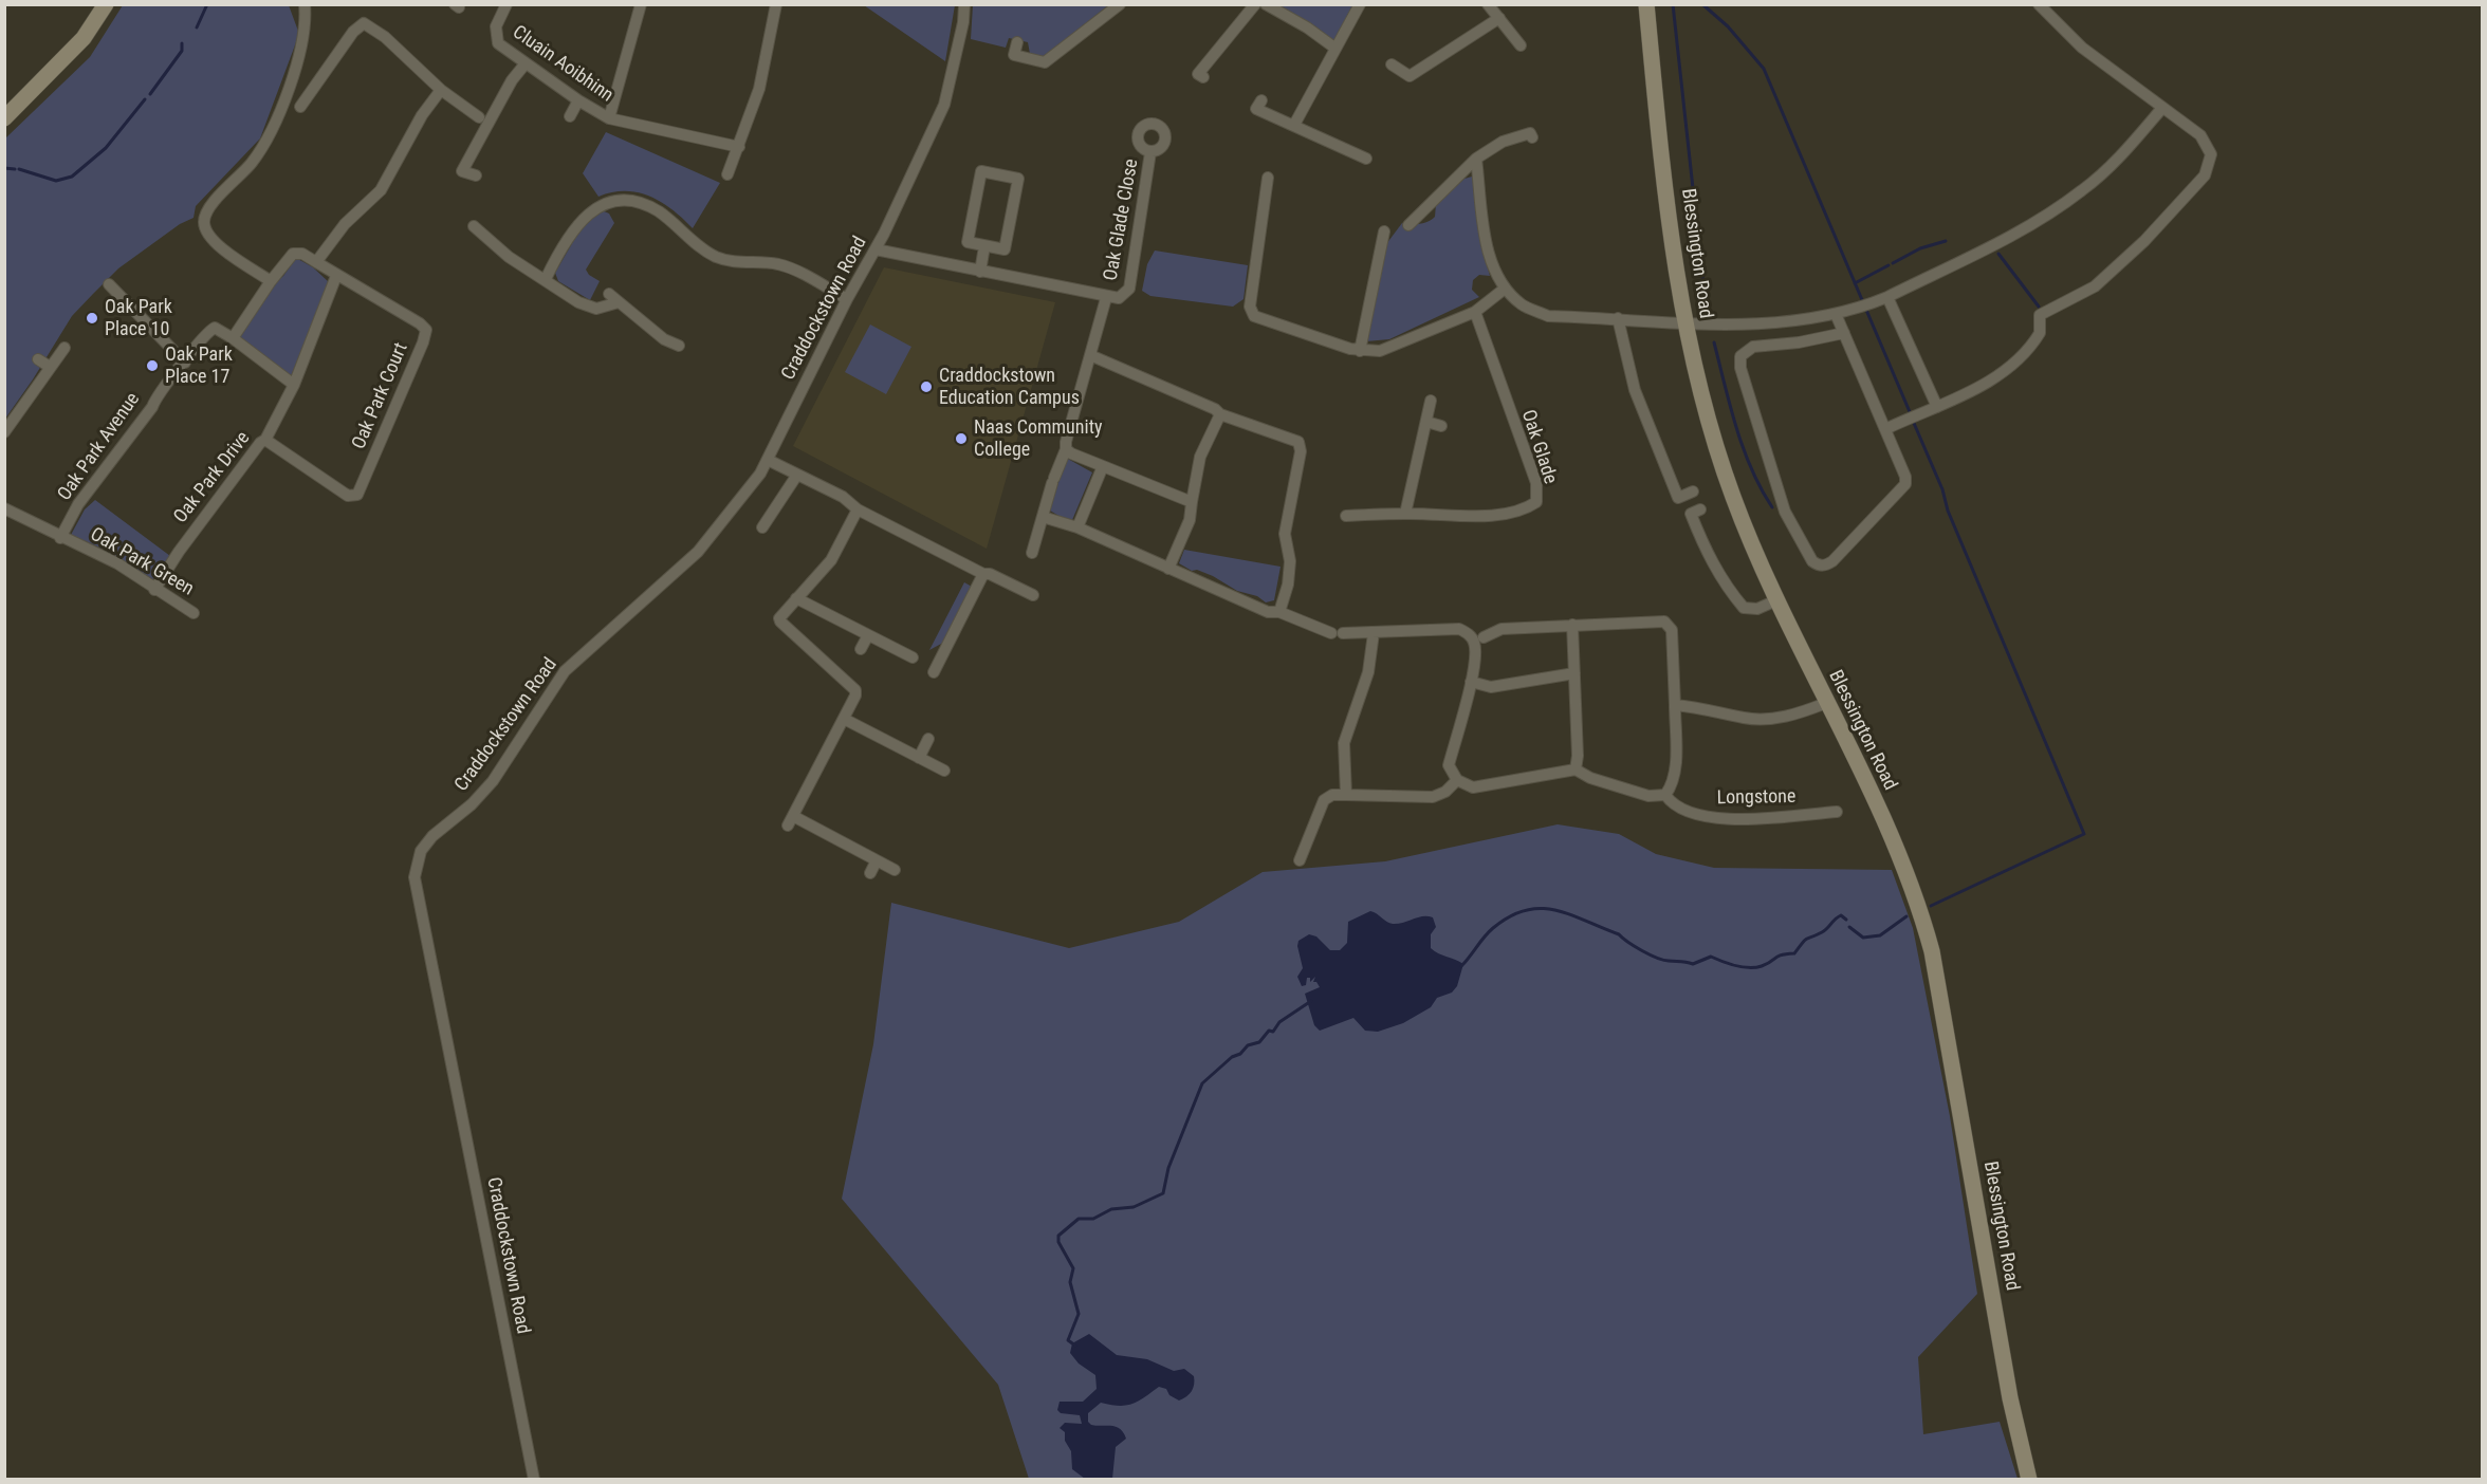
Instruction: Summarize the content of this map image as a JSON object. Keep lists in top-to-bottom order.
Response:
{
  "streets": {
    "main road": ["Blessington Road"],
    "street": [
      "Cluain Aoibhinn",
      "Oak Glade Close",
      "Craddockstown Road",
      "Oak Park Court",
      "Oak Park Avenue",
      "Oak Glade",
      "Oak Park Drive",
      "Oak Park Green",
      "Longstone"
    ]
  },
  "crossings": [
    ["Oak Park Court", "Oak Park Drive"],
    ["Oak Park Avenue", "Oak Park Green"],
    ["Oak Park Drive", "Oak Park Green"]
  ],
  "places": [
    "Oak Park Place 10",
    "Oak Park Place 17",
    "Craddockstown Education Campus",
    "Naas Community College"
  ]
}
